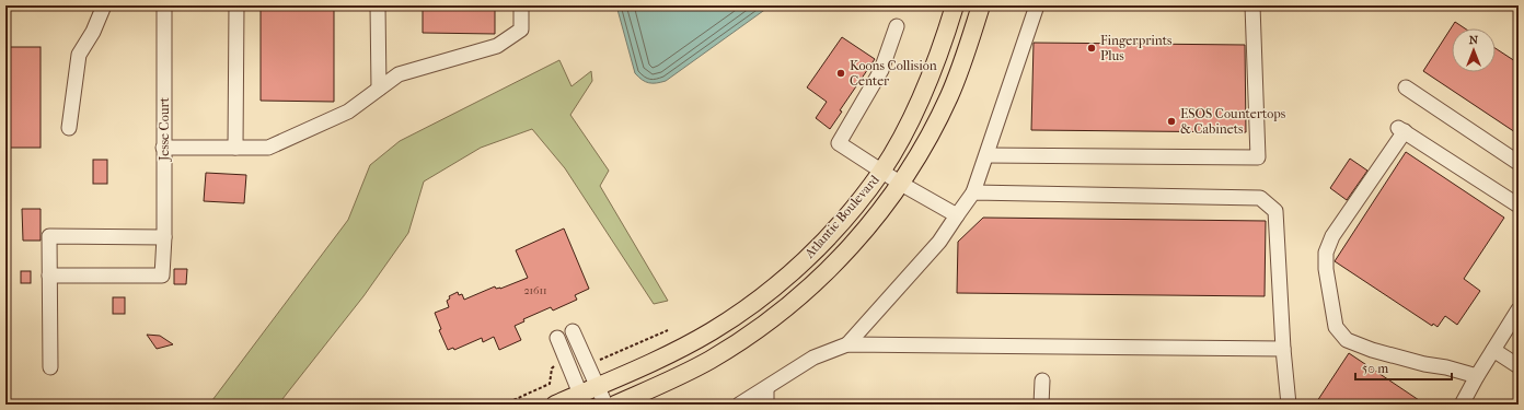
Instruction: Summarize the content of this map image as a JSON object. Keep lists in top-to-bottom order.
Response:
{
  "streets": {
    "main road": ["Atlantic Boulevard"],
    "street": ["Jesse Court"]
  },
  "places": ["Fingerprints Plus", "Koons Collision Center", "ESOS Countertops & Cabinets"],
  "house_numbers": ["21611"],
  "scale_bar": "50 m",
  "north": "top"
}
